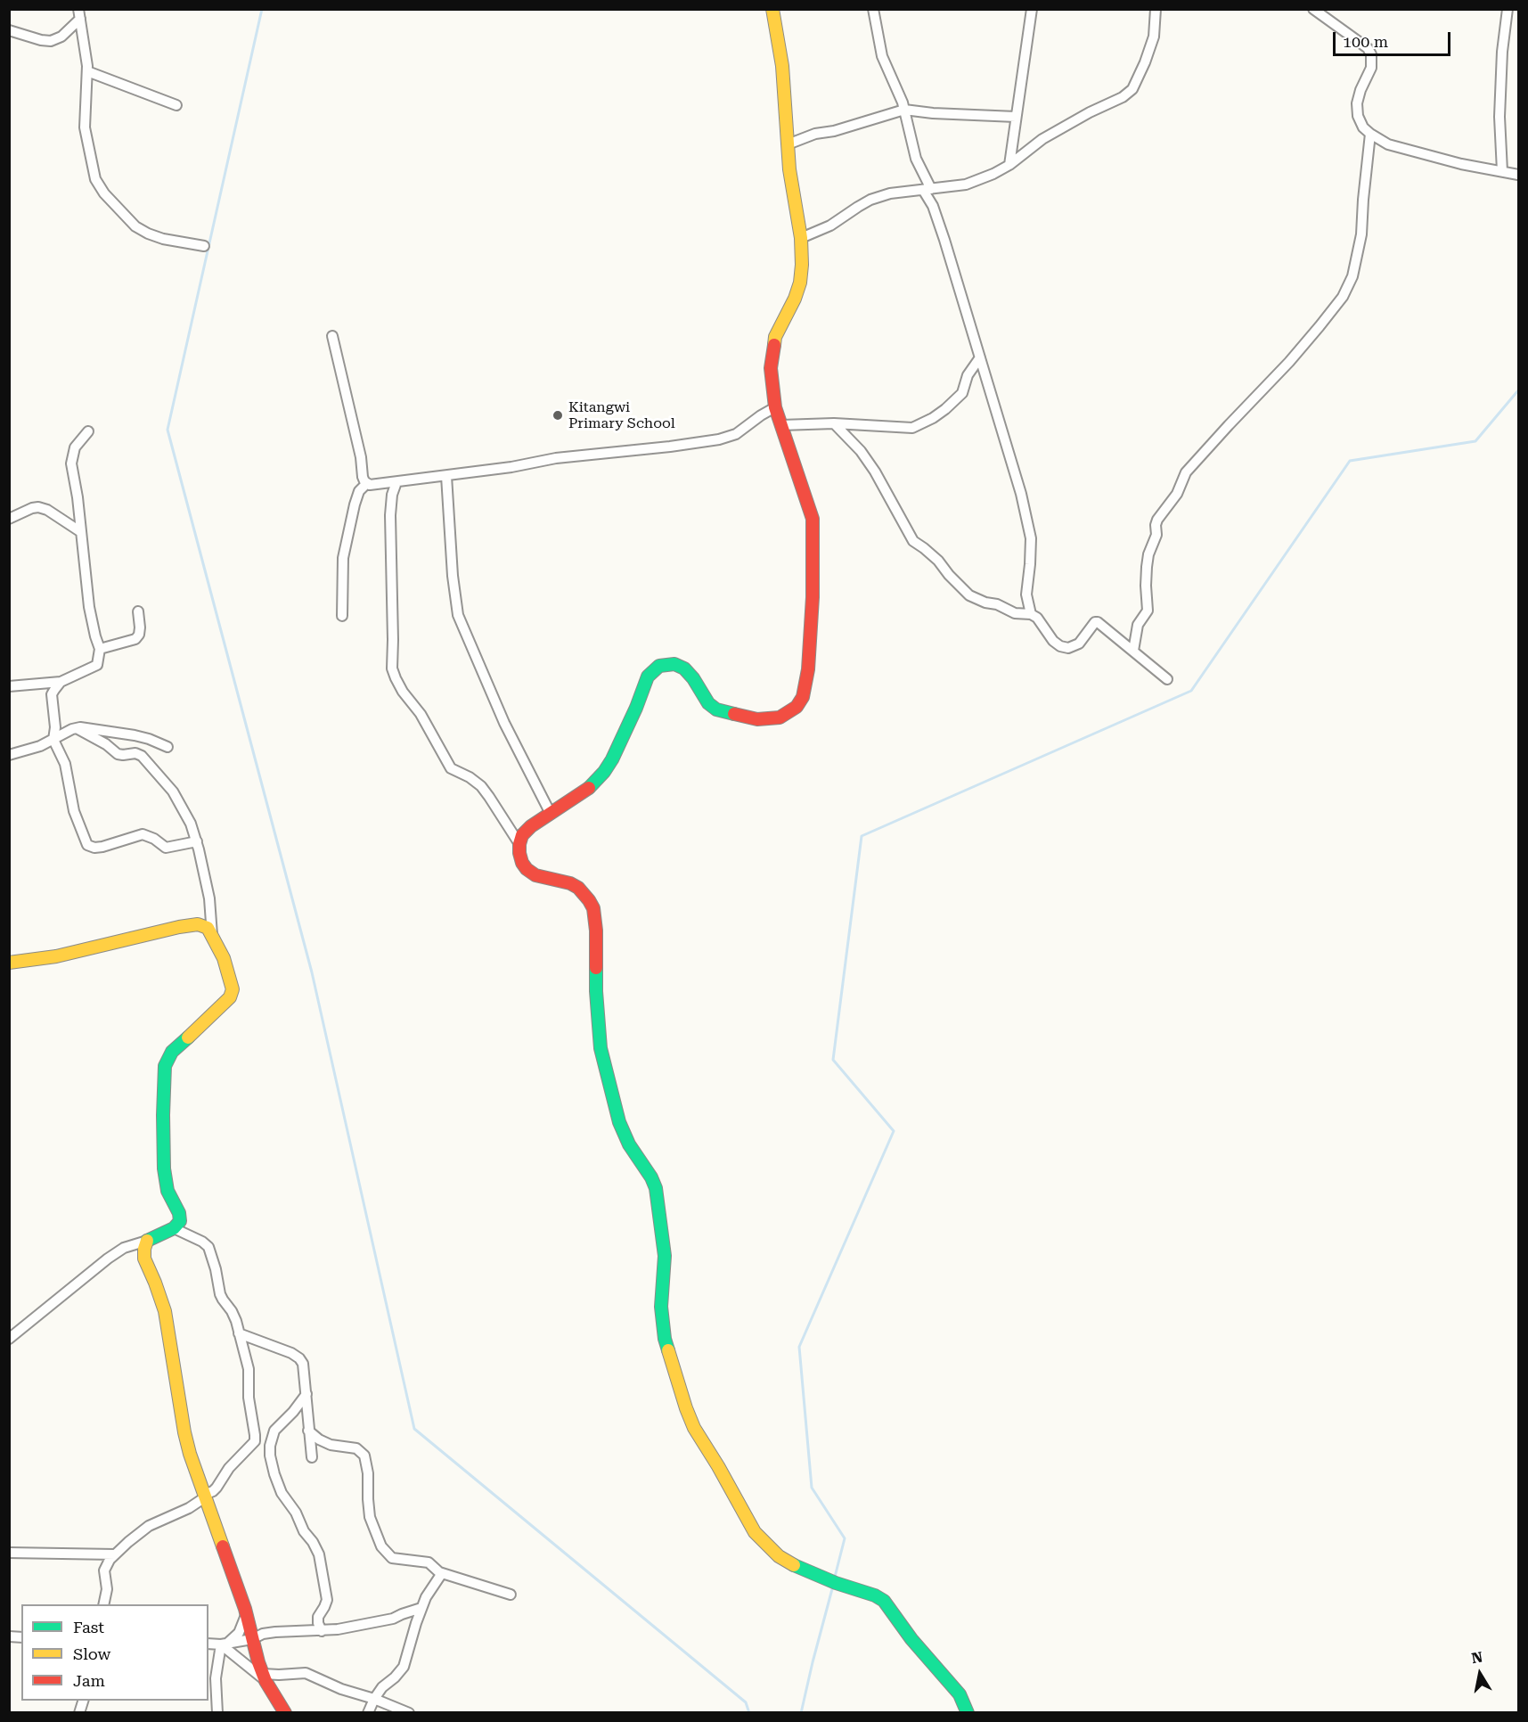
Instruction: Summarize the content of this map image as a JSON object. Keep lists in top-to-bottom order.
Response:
{
  "places": ["Kitangwi Primary School"],
  "legend": ["Fast", "Slow", "Jam"],
  "scale_bar": "100 m",
  "north": "top"
}
